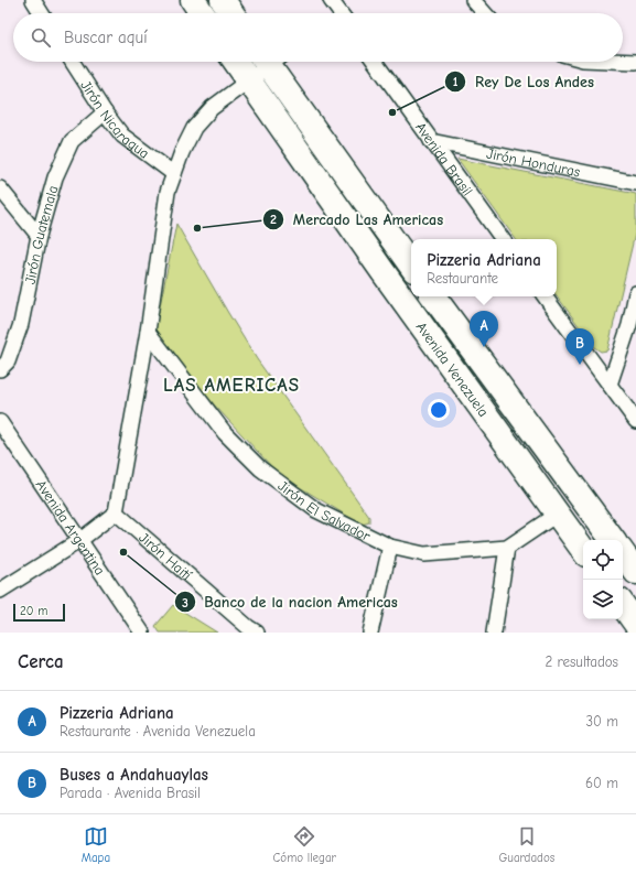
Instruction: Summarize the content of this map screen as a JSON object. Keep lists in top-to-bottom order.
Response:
{
  "streets": {
    "highway": ["Avenida Venezuela"],
    "street": [
      "Jirón Nicaragua",
      "Avenida Brasil",
      "Jirón Honduras",
      "Jirón Guatemala",
      "Jirón El Salvador",
      "Avenida Argentina",
      "Jirón Haití"
    ]
  },
  "crossings": [
    ["Jirón Nicaragua", "Jirón Guatemala"],
    ["Avenida Brasil", "Jirón Honduras"]
  ],
  "districts": ["LAS AMERICAS"],
  "places": ["Rey De Los Andes", "Mercado Las Americas", "Banco de la nacion Americas"],
  "scale_bar": "20 m",
  "page": {
    "search": "Buscar aquí",
    "popup": ["Pizzeria Adriana", "Restaurante"],
    "pins": ["A", "B"],
    "scale": "20 m",
    "heading": ["Cerca", "2 resultados"],
    "list": [
      {
        "mark": "A",
        "name": "Pizzeria Adriana",
        "note": "Restaurante · Avenida Venezuela",
        "value": "30 m"
      },
      {
        "mark": "B",
        "name": "Buses a Andahuaylas",
        "note": "Parada · Avenida Brasil",
        "value": "60 m"
      }
    ],
    "nav": ["Mapa", "Cómo llegar", "Guardados"]
  }
}
